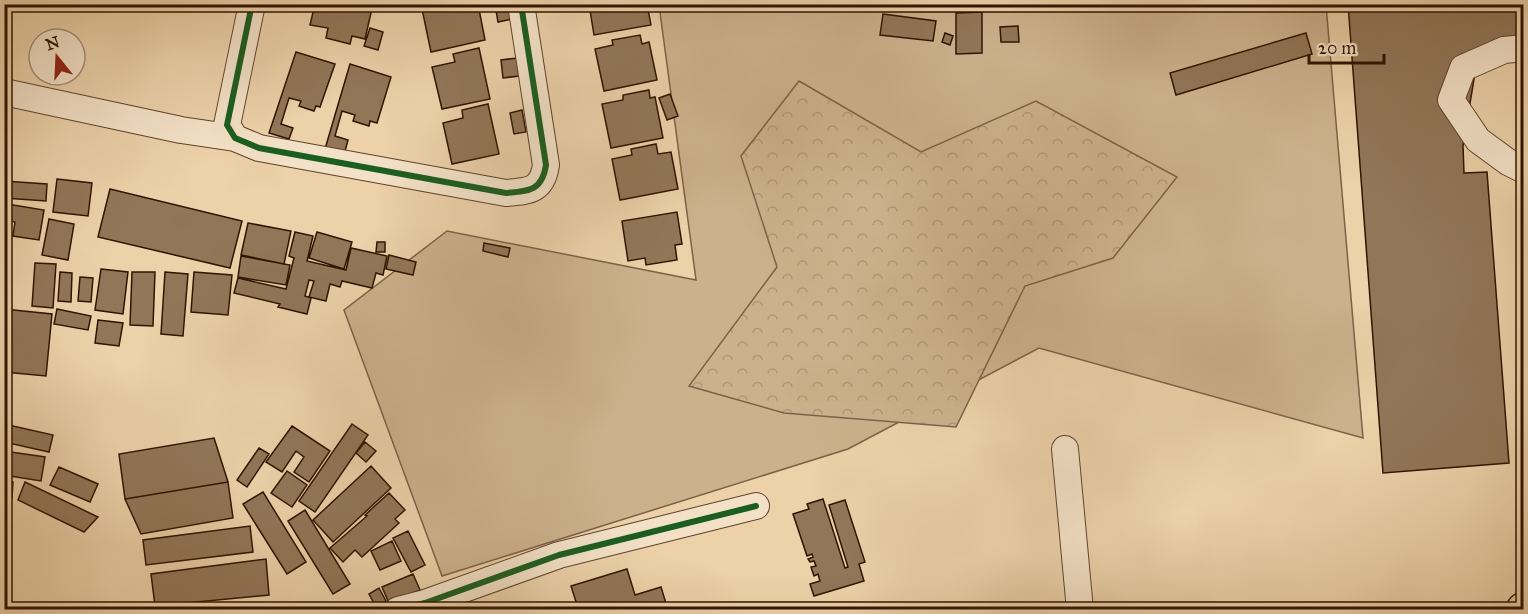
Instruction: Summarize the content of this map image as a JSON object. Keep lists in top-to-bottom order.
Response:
{
  "scale_bar": "20 m",
  "north": "top"
}
